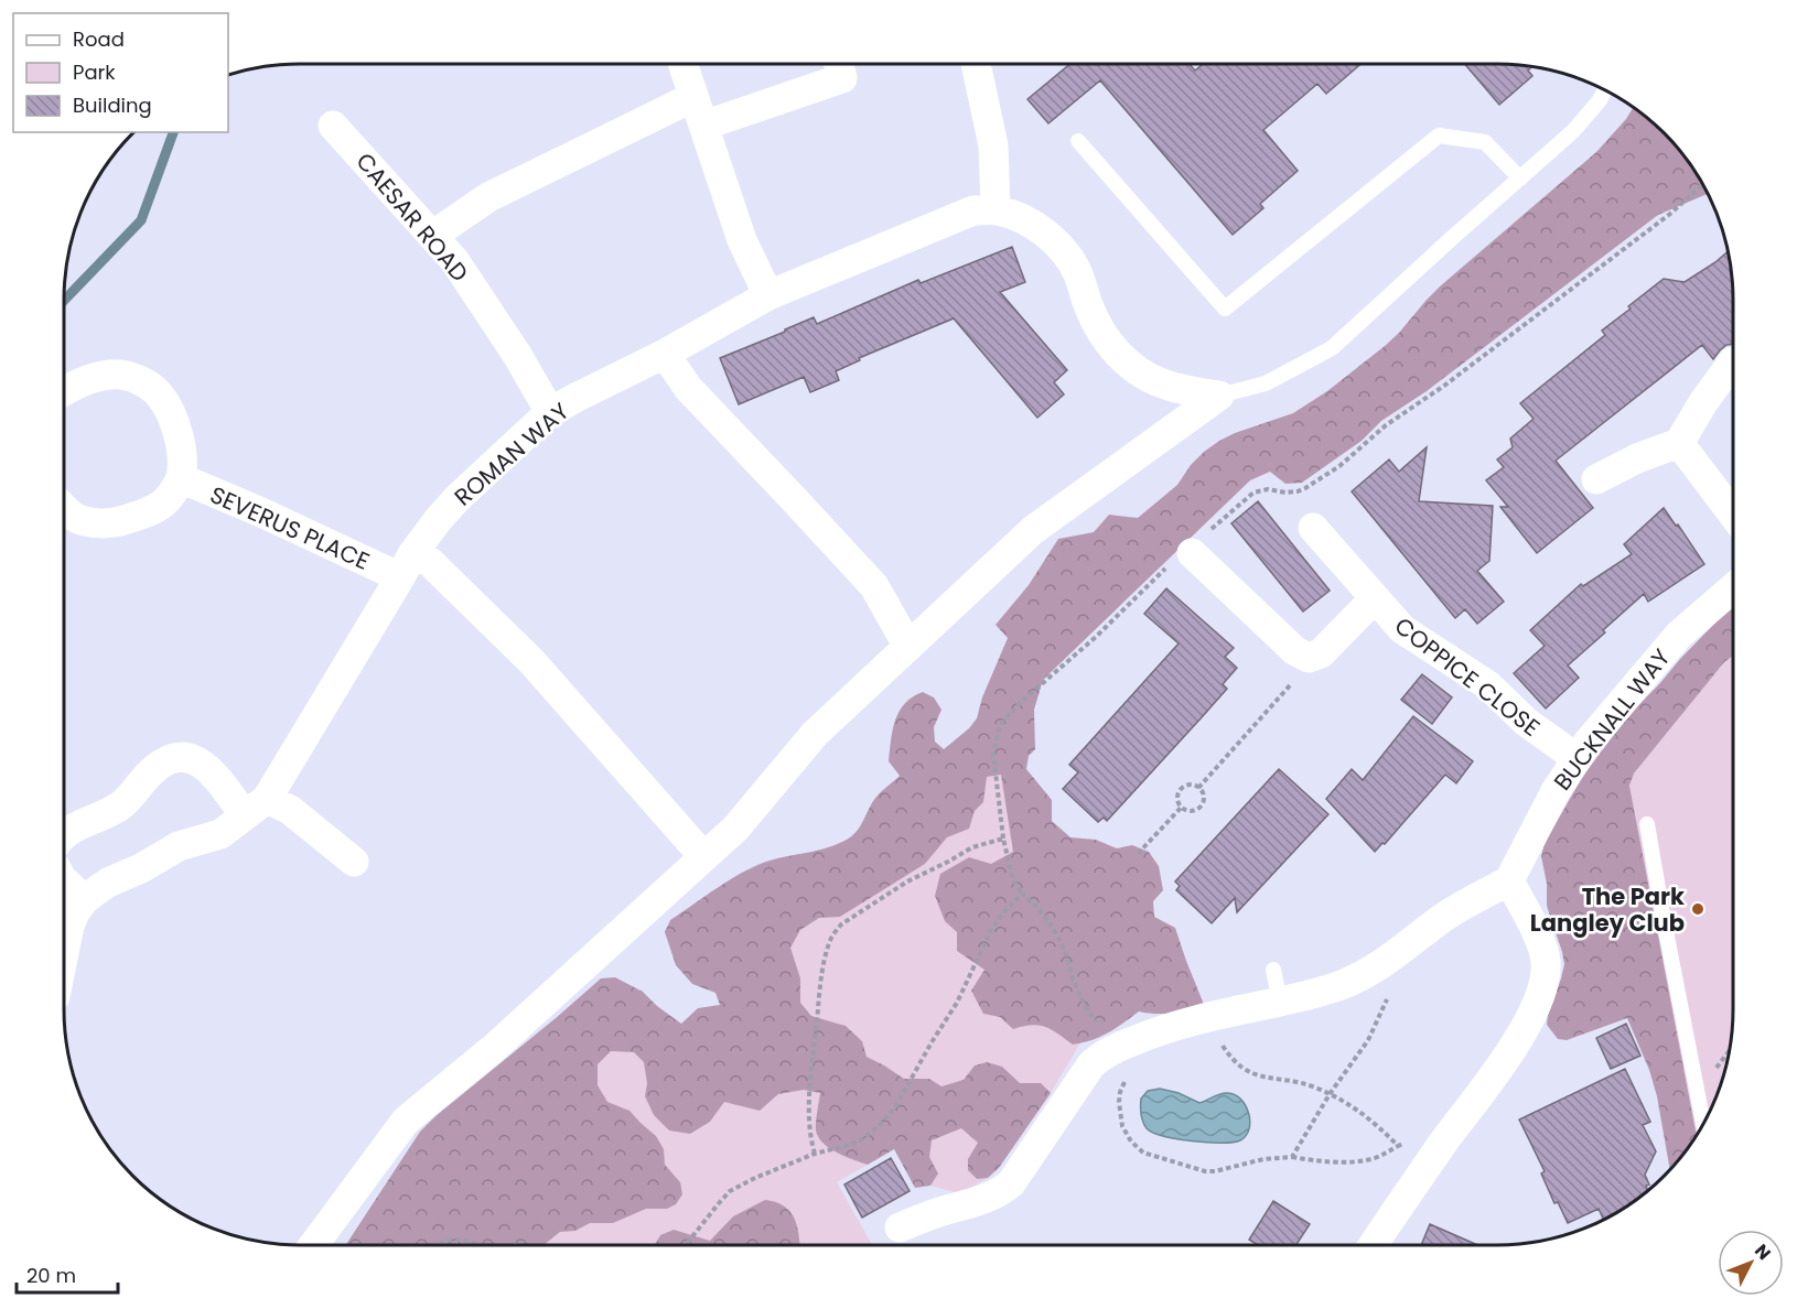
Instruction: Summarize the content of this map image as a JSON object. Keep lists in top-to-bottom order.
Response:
{
  "streets": {
    "street": [
      "CAESAR ROAD",
      "ROMAN WAY",
      "SEVERUS PLACE",
      "COPPICE CLOSE",
      "BUCKNALL WAY"
    ]
  },
  "crossings": [
    ["CAESAR ROAD", "ROMAN WAY"],
    ["ROMAN WAY", "SEVERUS PLACE"],
    ["COPPICE CLOSE", "BUCKNALL WAY"]
  ],
  "places": ["The Park Langley Club"],
  "legend": ["Road", "Park", "Building"],
  "scale_bar": "20 m",
  "north": "top right"
}
